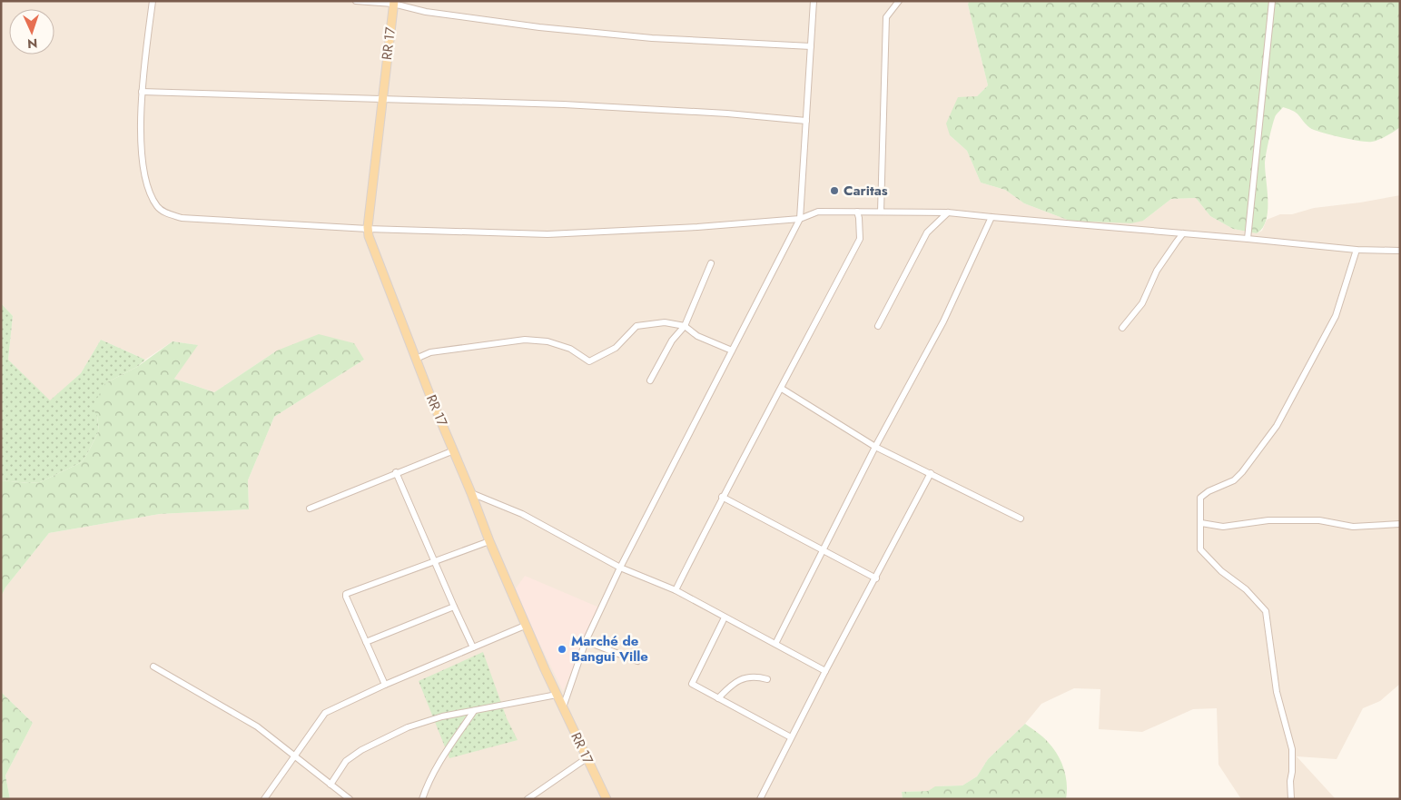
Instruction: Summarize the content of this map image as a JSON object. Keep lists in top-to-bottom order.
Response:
{
  "streets": {
    "main road": ["RR 17"]
  },
  "places": ["Caritas", "Marché de Bangui Ville"],
  "north": "bottom"
}
